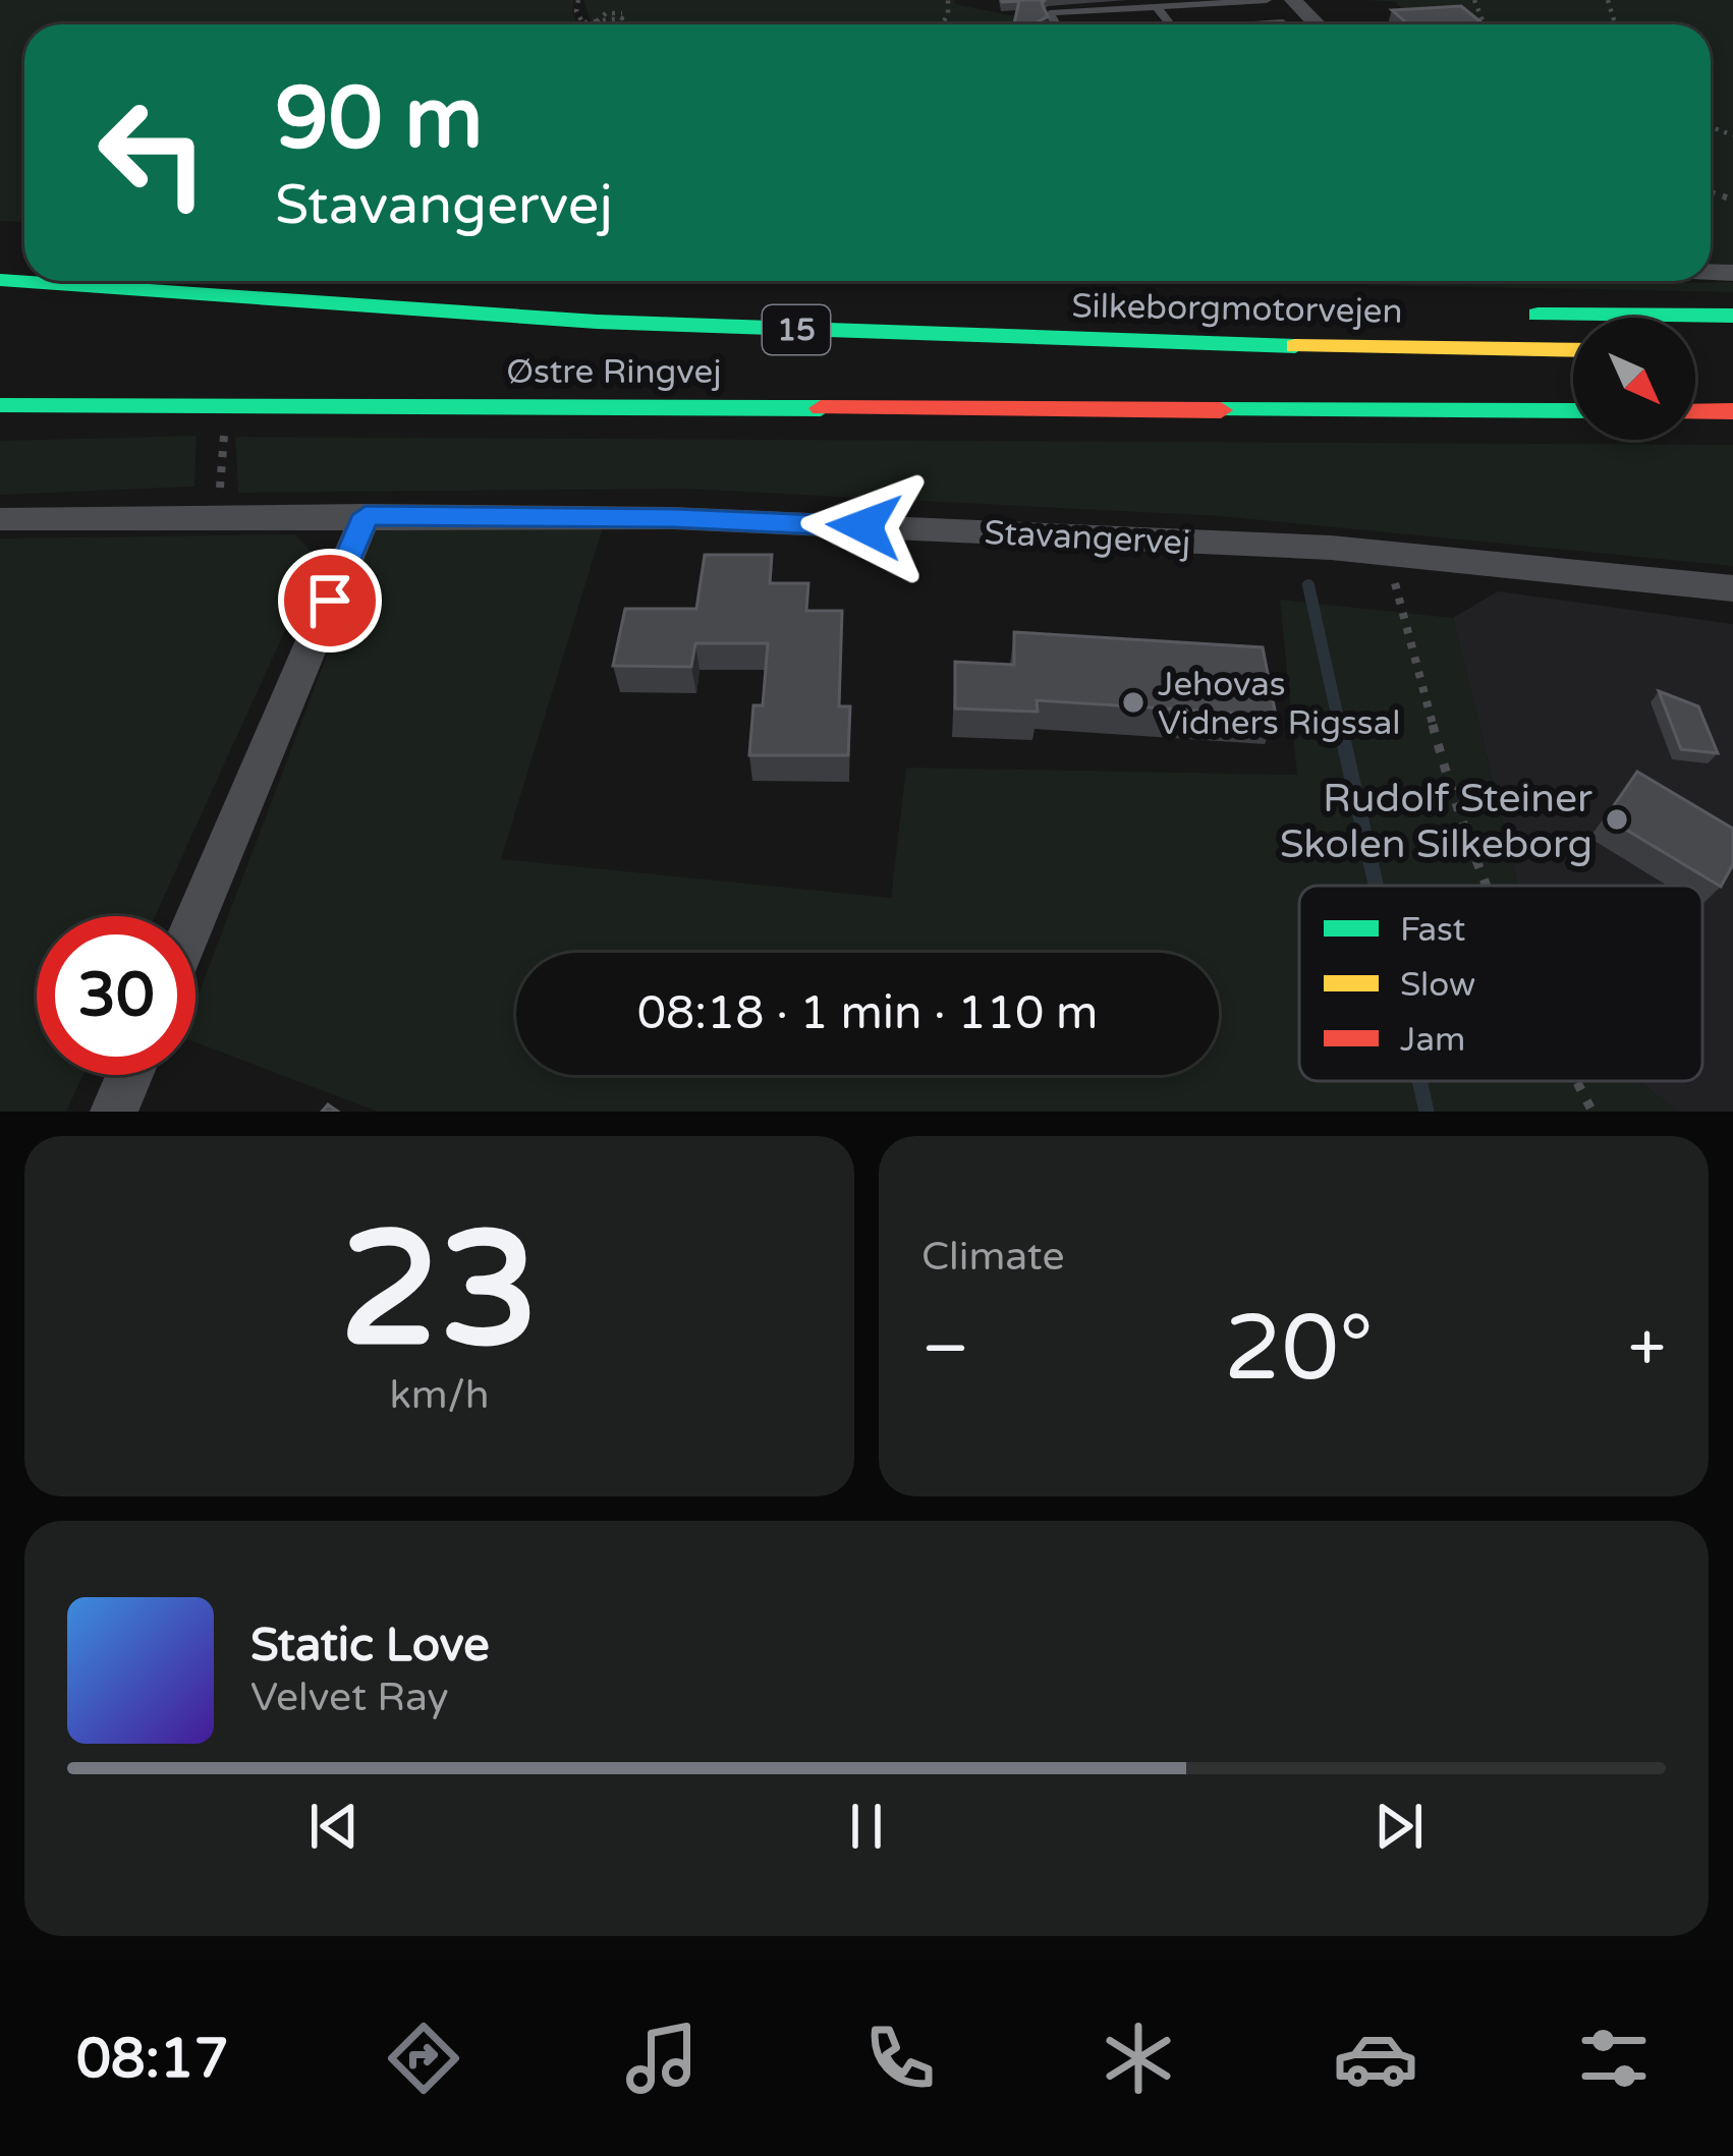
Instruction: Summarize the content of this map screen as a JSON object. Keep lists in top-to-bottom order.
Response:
{
  "streets": {
    "main road": ["Silkeborgmotorvejen", "15", "Østre Ringvej"],
    "street": ["Stavangervej"]
  },
  "places": ["Jehovas Vidners Rigssal", "Rudolf Steiner Skolen Silkeborg"],
  "legend": ["Fast", "Slow", "Jam"],
  "north": "bottom right",
  "page": {
    "turn": ["90 m", "Stavangervej"],
    "limit": "30",
    "trip": "08:18 · 1 min · 110 m",
    "tile": [
      ["23", "km/h"],
      "Climate"
    ],
    "heat": ["−", "20°", "+"],
    "song": ["Static Love", "Velvet Ray"],
    "tabs": "08:17"
  }
}
